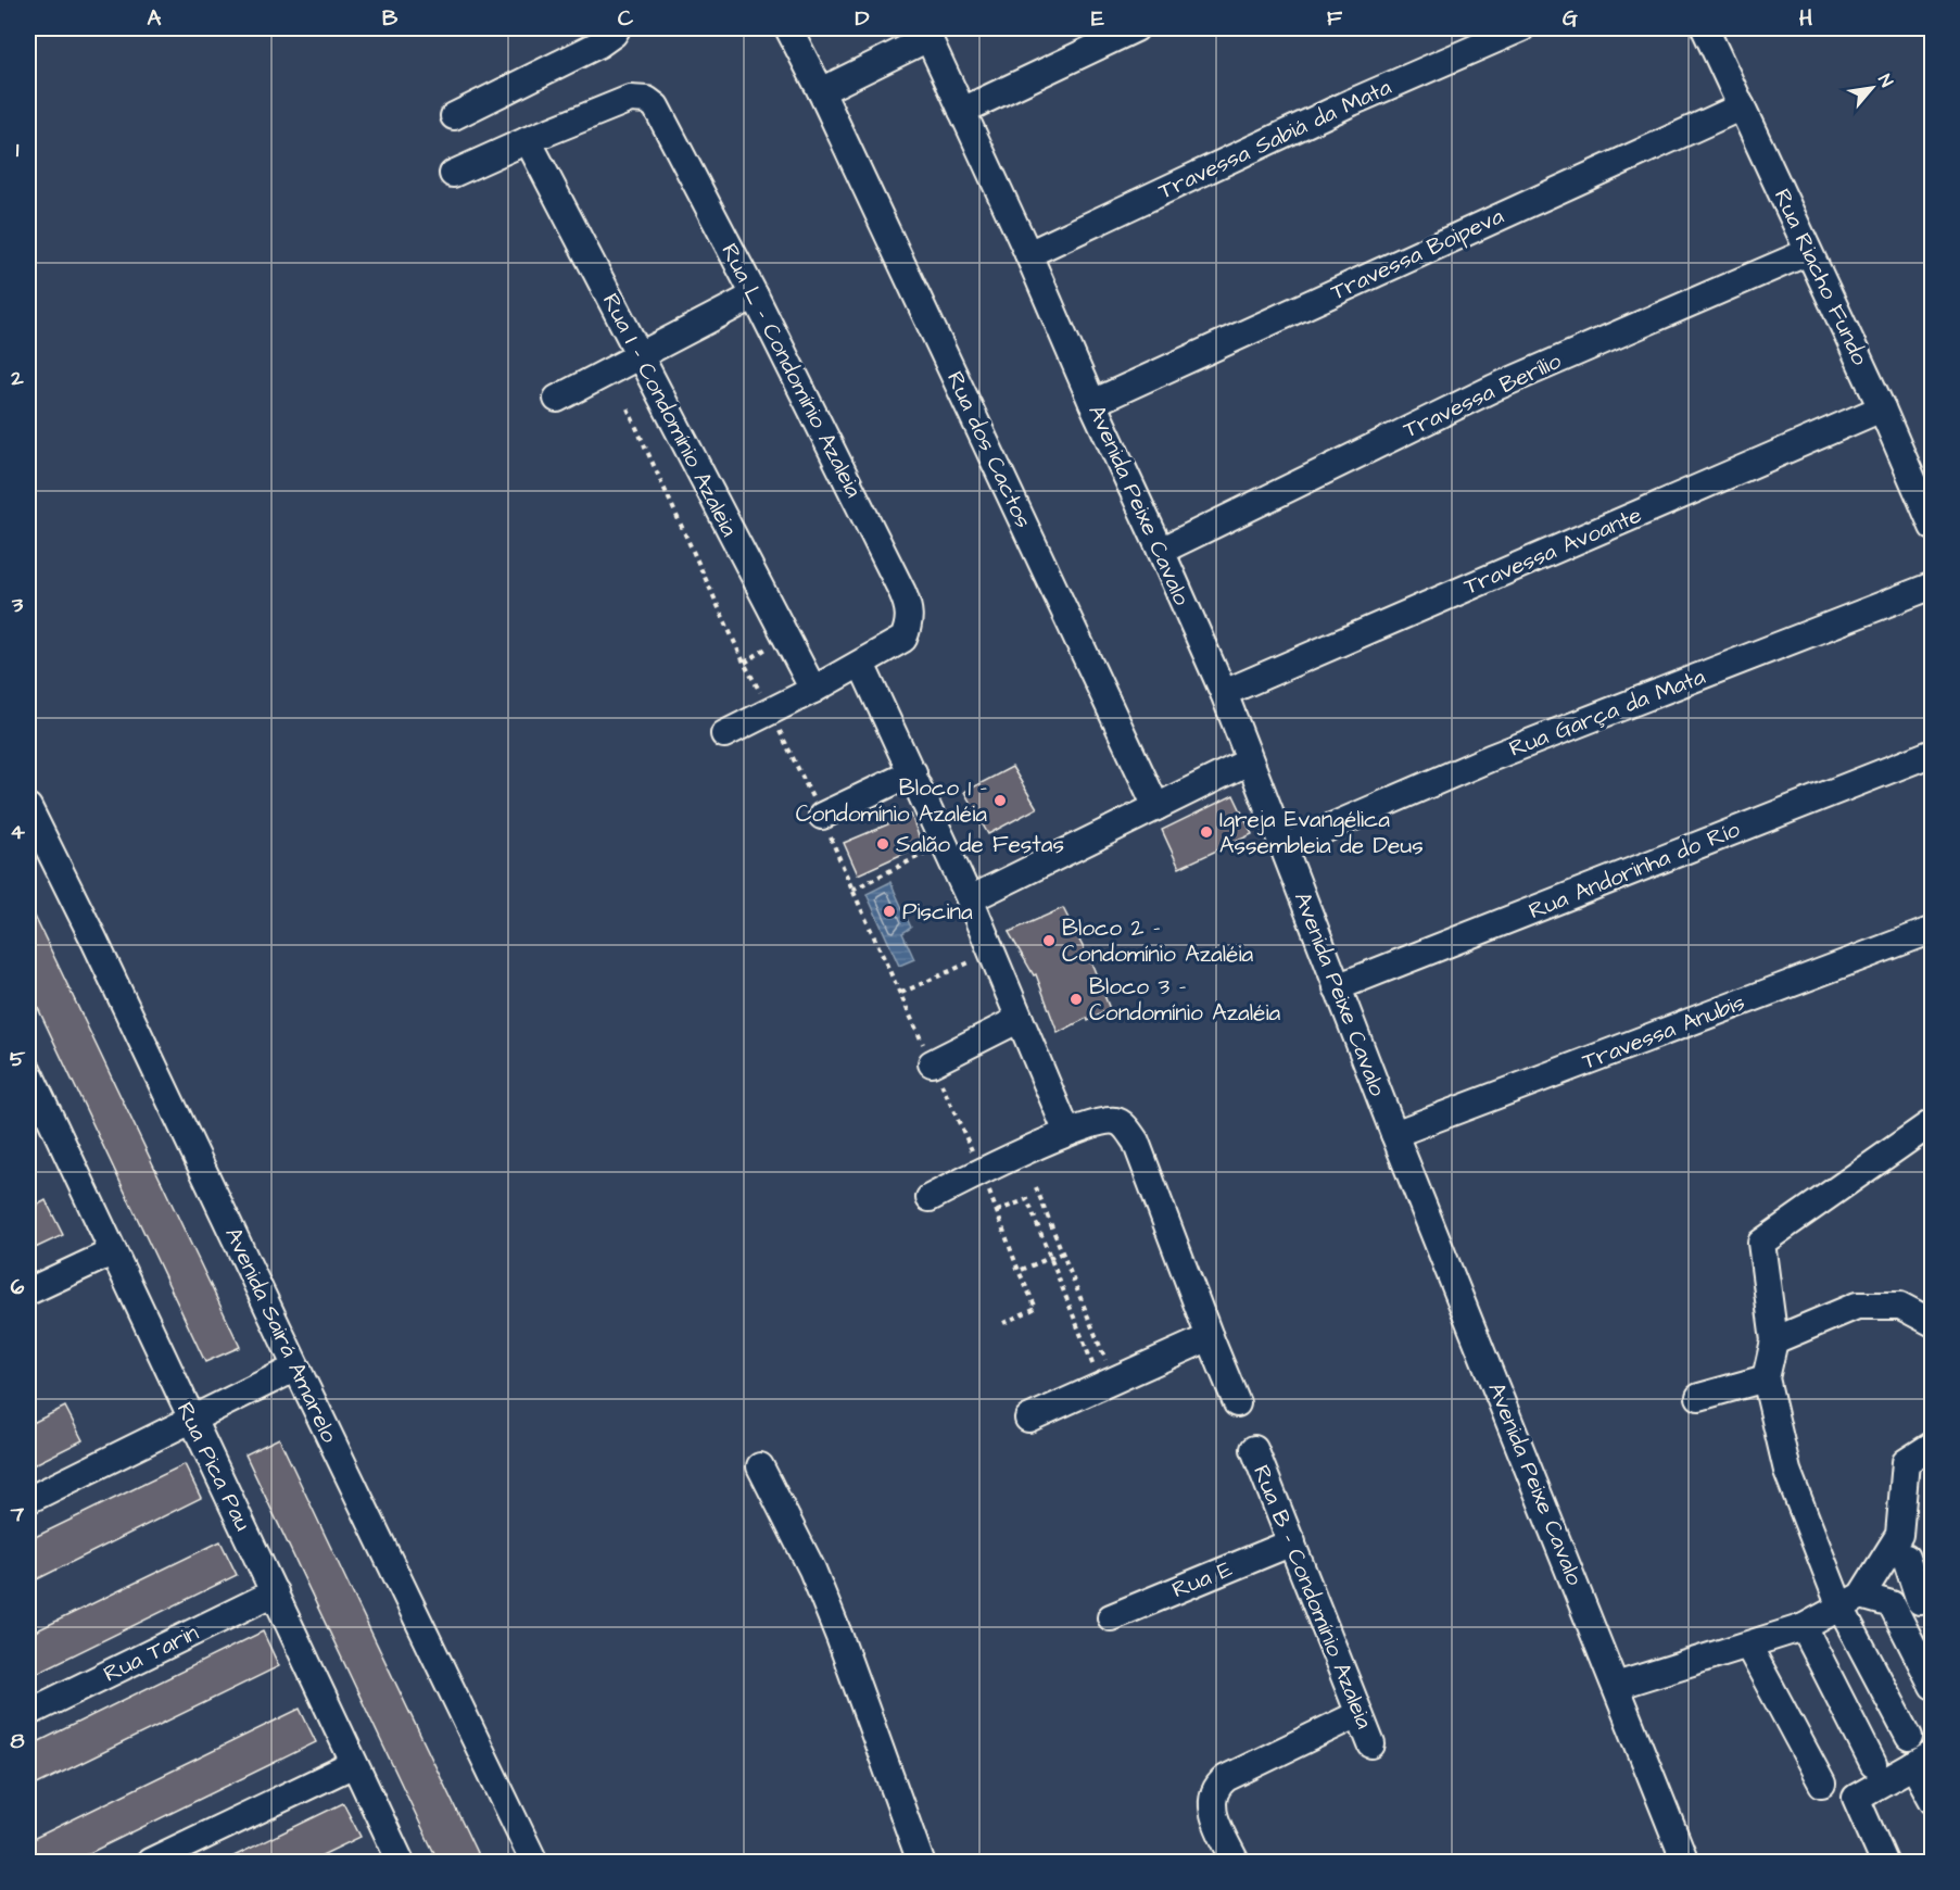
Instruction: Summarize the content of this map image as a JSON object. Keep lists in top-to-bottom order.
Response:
{
  "streets": {
    "street": [
      "Travessa Sabiá da Mata",
      "Travessa Boipeva",
      "Rua Riacho Fundo",
      "Rua L - Condomínio Azaleia",
      "Travessa Berílio",
      "Rua I - Condomínio Azaleia",
      "Rua dos Cactos",
      "Avenida Peixe Cavalo",
      "Travessa Avoante",
      "Rua Garça da Mata",
      "Rua Andorinha do Río",
      "Travessa Anubis",
      "Avenida Sairá Amarelo",
      "Rua Pica Pau",
      "Rua E",
      "Rua B - Condomínio Azaleia",
      "Rua Tarin"
    ]
  },
  "crossings": [
    ["Travessa Sabiá da Mata", "Avenida Peixe Cavalo"],
    ["Travessa Boipeva", "Rua Riacho Fundo"],
    ["Travessa Boipeva", "Avenida Peixe Cavalo"],
    ["Rua Riacho Fundo", "Travessa Berílio"],
    ["Rua Riacho Fundo", "Travessa Avoante"],
    ["Rua L - Condomínio Azaleia", "Rua I - Condomínio Azaleia"],
    ["Travessa Berílio", "Avenida Peixe Cavalo"],
    ["Avenida Peixe Cavalo", "Travessa Avoante"],
    ["Avenida Peixe Cavalo", "Rua Garça da Mata"],
    ["Avenida Peixe Cavalo", "Rua Andorinha do Río"],
    ["Avenida Peixe Cavalo", "Travessa Anubis"],
    ["Rua Pica Pau", "Rua Tarin"],
    ["Rua E", "Rua B - Condomínio Azaleia"]
  ],
  "places": [
    "Bloco 1 - Condomínio Azaléia",
    "Igreja Evangélica Assembleia de Deus",
    "Salão de Festas",
    "Piscina",
    "Bloco 2 - Condomínio Azaléia",
    "Bloco 3 - Condomínio Azaléia"
  ],
  "north": "top right",
  "grid": {
    "columns": [
      "A",
      "B",
      "C",
      "D",
      "E",
      "F",
      "G",
      "H"
    ],
    "rows": [
      "1",
      "2",
      "3",
      "4",
      "5",
      "6",
      "7",
      "8"
    ]
  }
}
